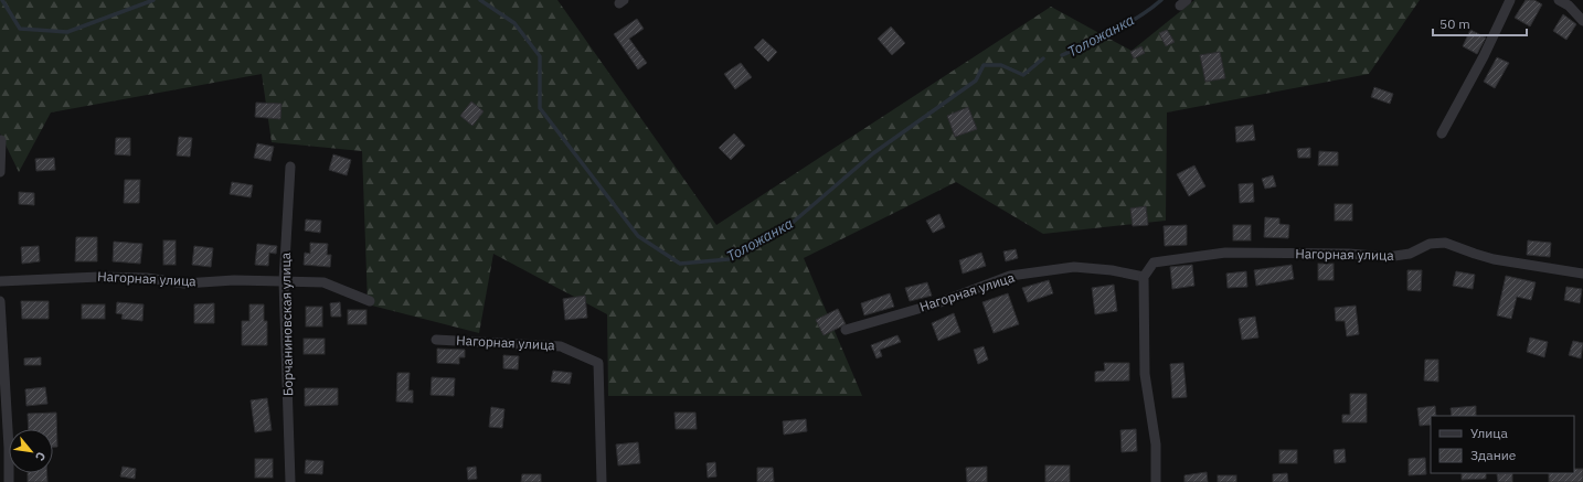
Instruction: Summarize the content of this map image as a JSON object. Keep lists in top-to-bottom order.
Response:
{
  "streets": {
    "street": ["Нагорная улица", "Борчаниновская улица"]
  },
  "crossings": [
    ["Нагорная улица", "Борчаниновская улица"]
  ],
  "water": ["Толожанка"],
  "legend": ["Улица", "Здание"],
  "scale_bar": "50 m",
  "north": "bottom right"
}
